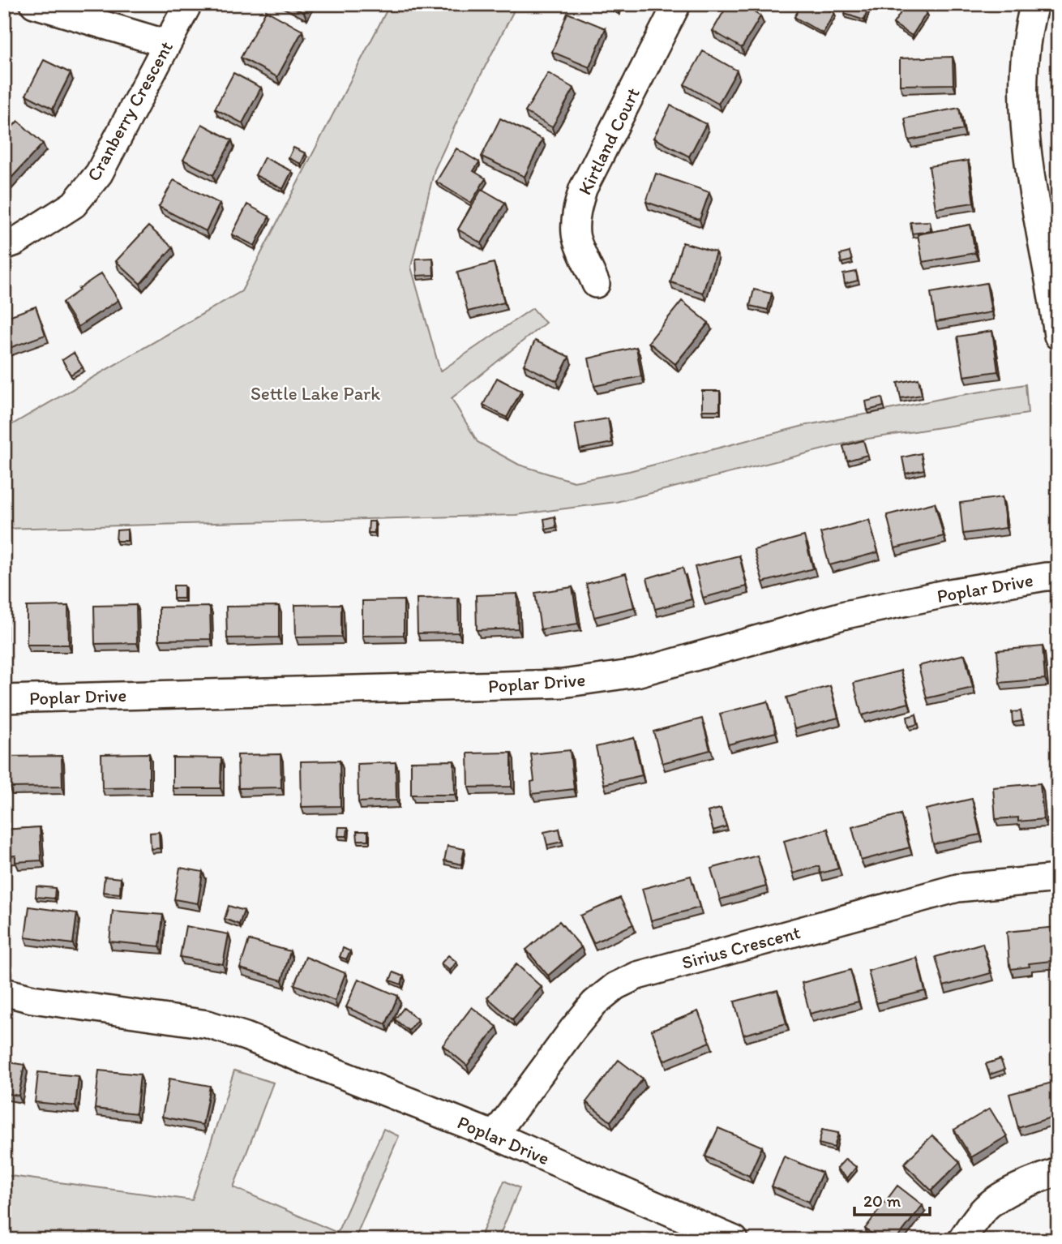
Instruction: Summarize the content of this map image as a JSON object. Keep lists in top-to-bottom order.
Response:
{
  "streets": {
    "street": [
      "Cranberry Crescent",
      "Kirtland Court",
      "Poplar Drive",
      "Sirius Crescent"
    ]
  },
  "crossings": [
    ["Poplar Drive", "Sirius Crescent"]
  ],
  "parks": ["Settle Lake Park"],
  "scale_bar": "20 m"
}
